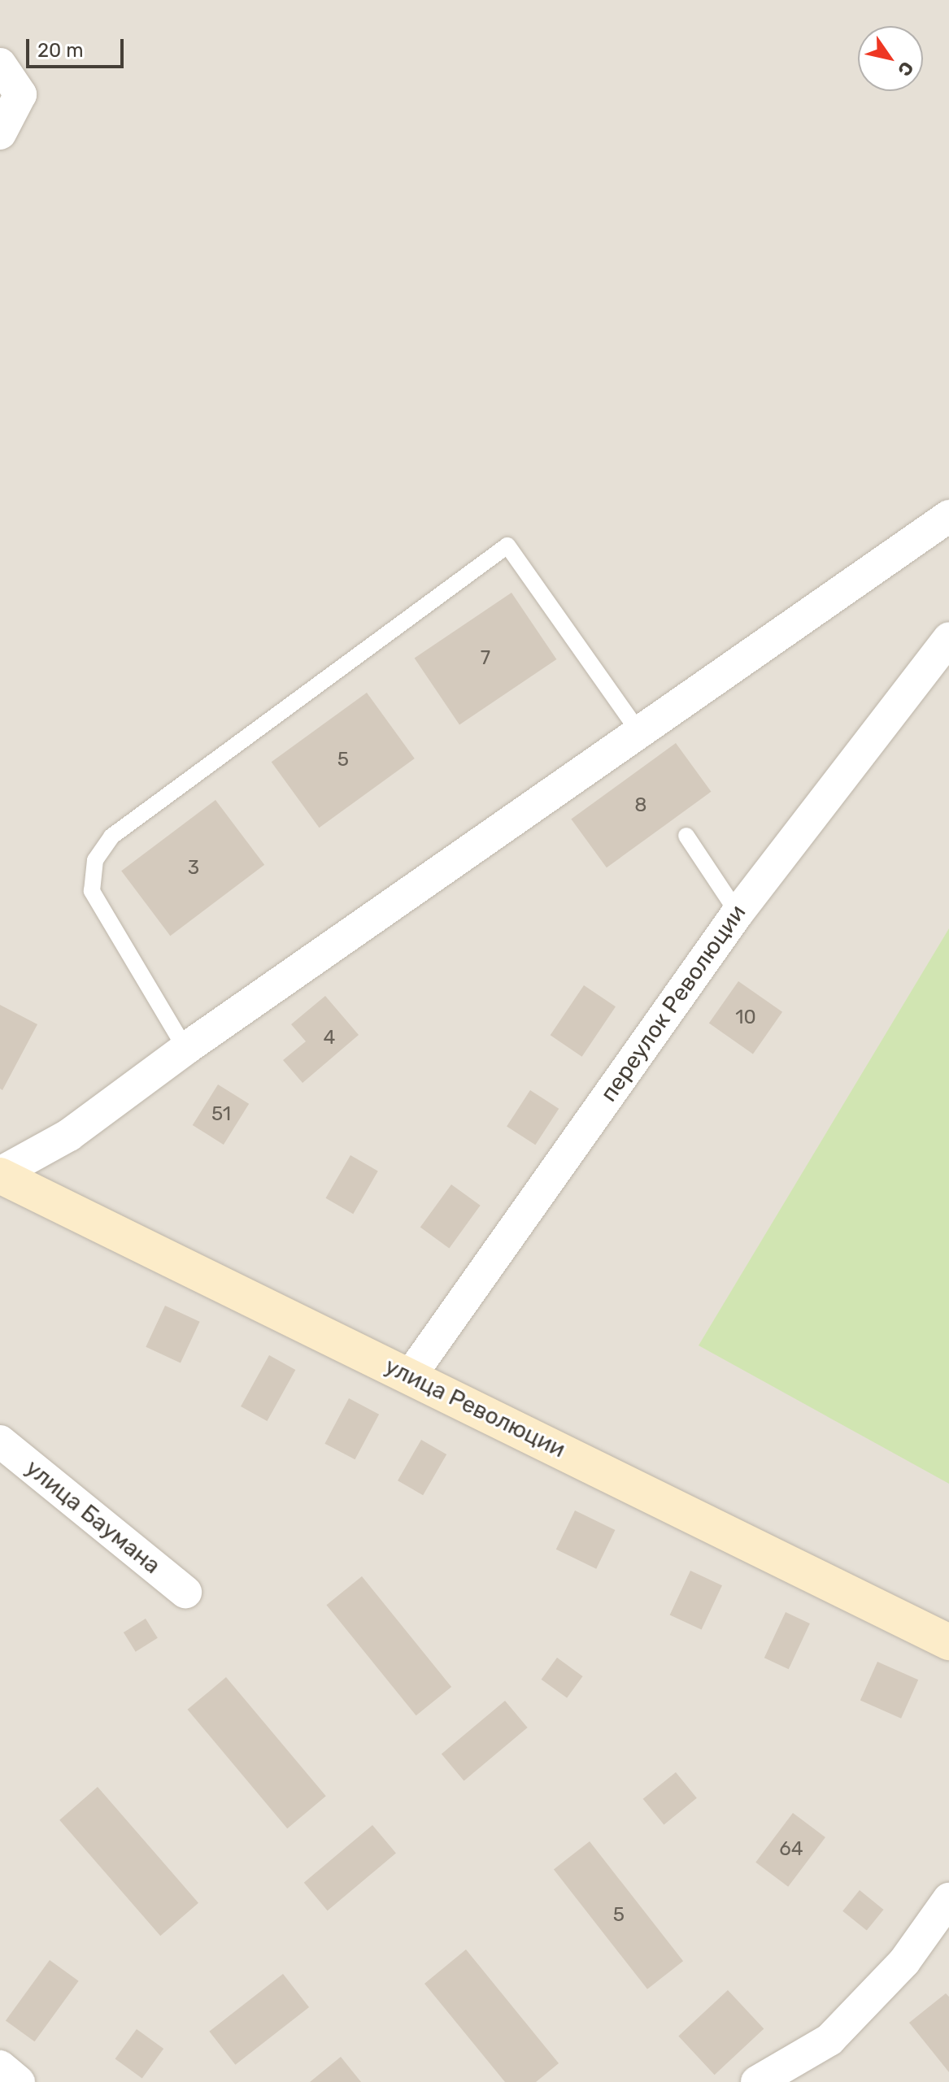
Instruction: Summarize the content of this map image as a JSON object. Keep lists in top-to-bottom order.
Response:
{
  "streets": {
    "street": ["переулок Революции", "улица Революции", "улица Баумана"]
  },
  "crossings": [
    ["переулок Революции", "улица Революции"]
  ],
  "house_numbers": [
    "7",
    "5",
    "8",
    "3",
    "10",
    "4",
    "51",
    "64",
    "5"
  ],
  "scale_bar": "20 m",
  "north": "bottom right"
}
